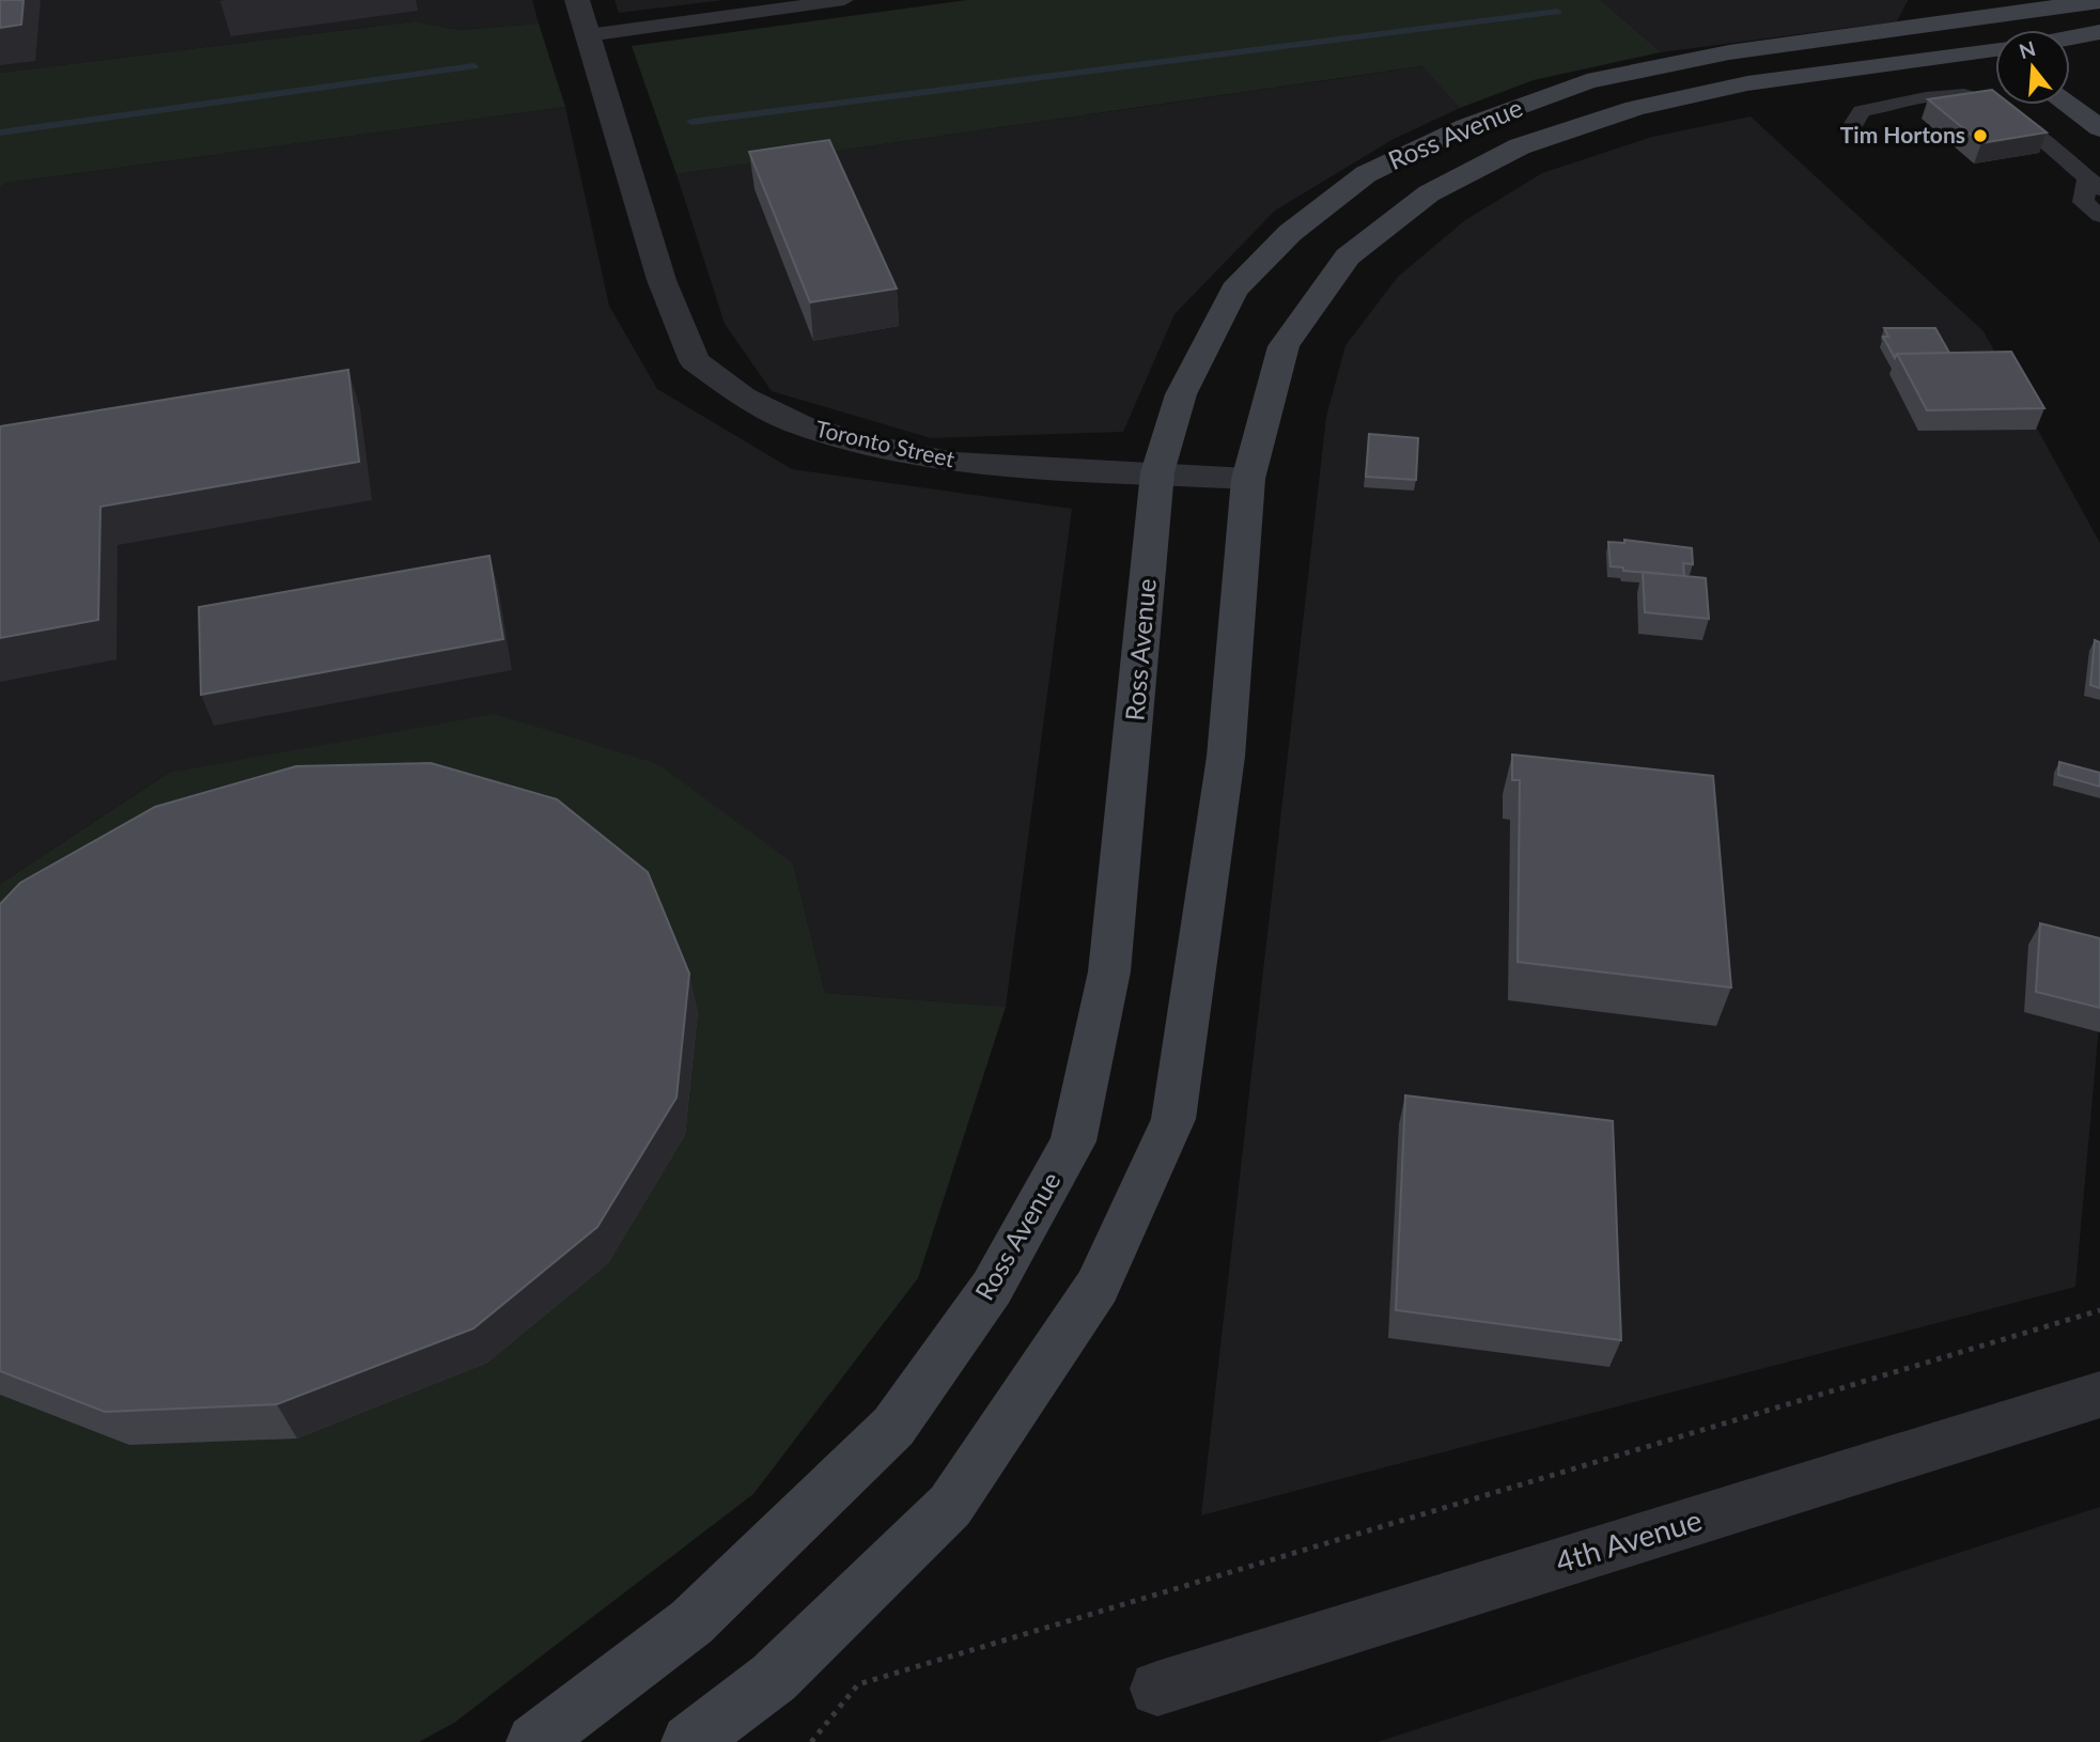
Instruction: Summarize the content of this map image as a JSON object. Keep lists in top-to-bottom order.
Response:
{
  "streets": {
    "main road": ["Ross Avenue"],
    "street": ["Toronto Street", "4th Avenue"]
  },
  "crossings": [
    ["Ross Avenue", "Toronto Street"]
  ],
  "places": ["Tim Hortons"],
  "north": "top"
}
